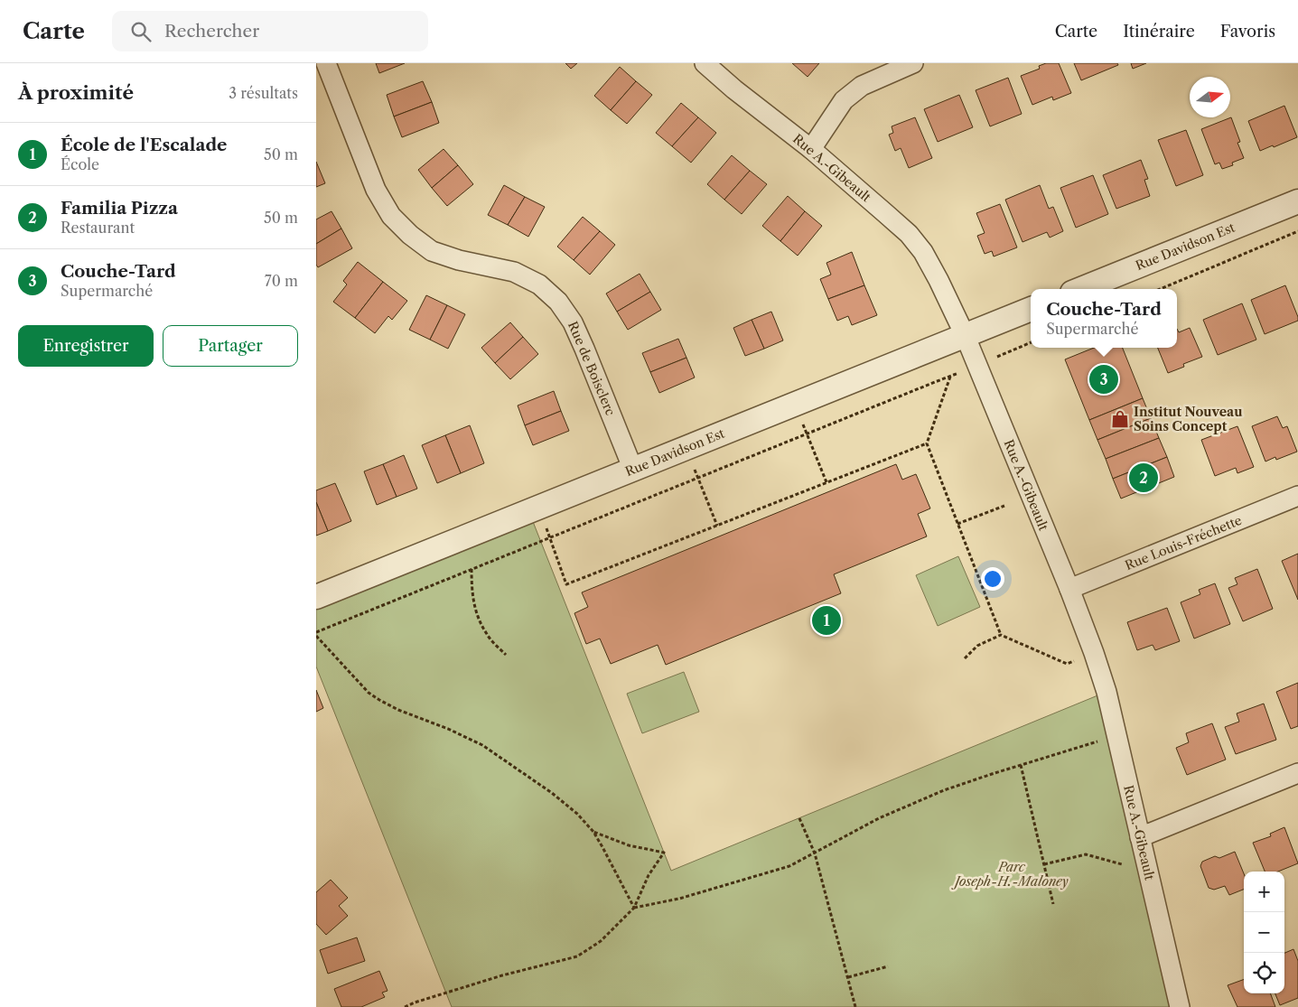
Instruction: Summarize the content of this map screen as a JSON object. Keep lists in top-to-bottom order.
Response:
{
  "streets": {
    "street": [
      "Rue A.-Gibeault",
      "Rue Davidson Est",
      "Rue de Boisclerc",
      "Rue Louis-Fréchette"
    ]
  },
  "crossings": [
    ["Rue A.-Gibeault", "Rue Davidson Est"],
    ["Rue A.-Gibeault", "Rue Louis-Fréchette"],
    ["Rue Davidson Est", "Rue de Boisclerc"]
  ],
  "parks": ["Parc Joseph-H.-Maloney"],
  "places": {
    "shop": ["Institut Nouveau Soins Concept"]
  },
  "north": "right",
  "page": {
    "header": "Carte",
    "search": "Rechercher",
    "nav": ["Carte", "Itinéraire", "Favoris"],
    "heading": ["À proximité", "3 résultats"],
    "list": [
      {
        "mark": "1",
        "name": "École de l'Escalade",
        "note": "École",
        "value": "50 m"
      },
      {
        "mark": "2",
        "name": "Familia Pizza",
        "note": "Restaurant",
        "value": "50 m"
      },
      {
        "mark": "3",
        "name": "Couche-Tard",
        "note": "Supermarché",
        "value": "70 m"
      }
    ],
    "popup": ["Couche-Tard", "Supermarché"],
    "buttons": ["Enregistrer", "Partager"],
    "pins": ["3", "2", "1"],
    "map_buttons": ["+", "−"]
  }
}
